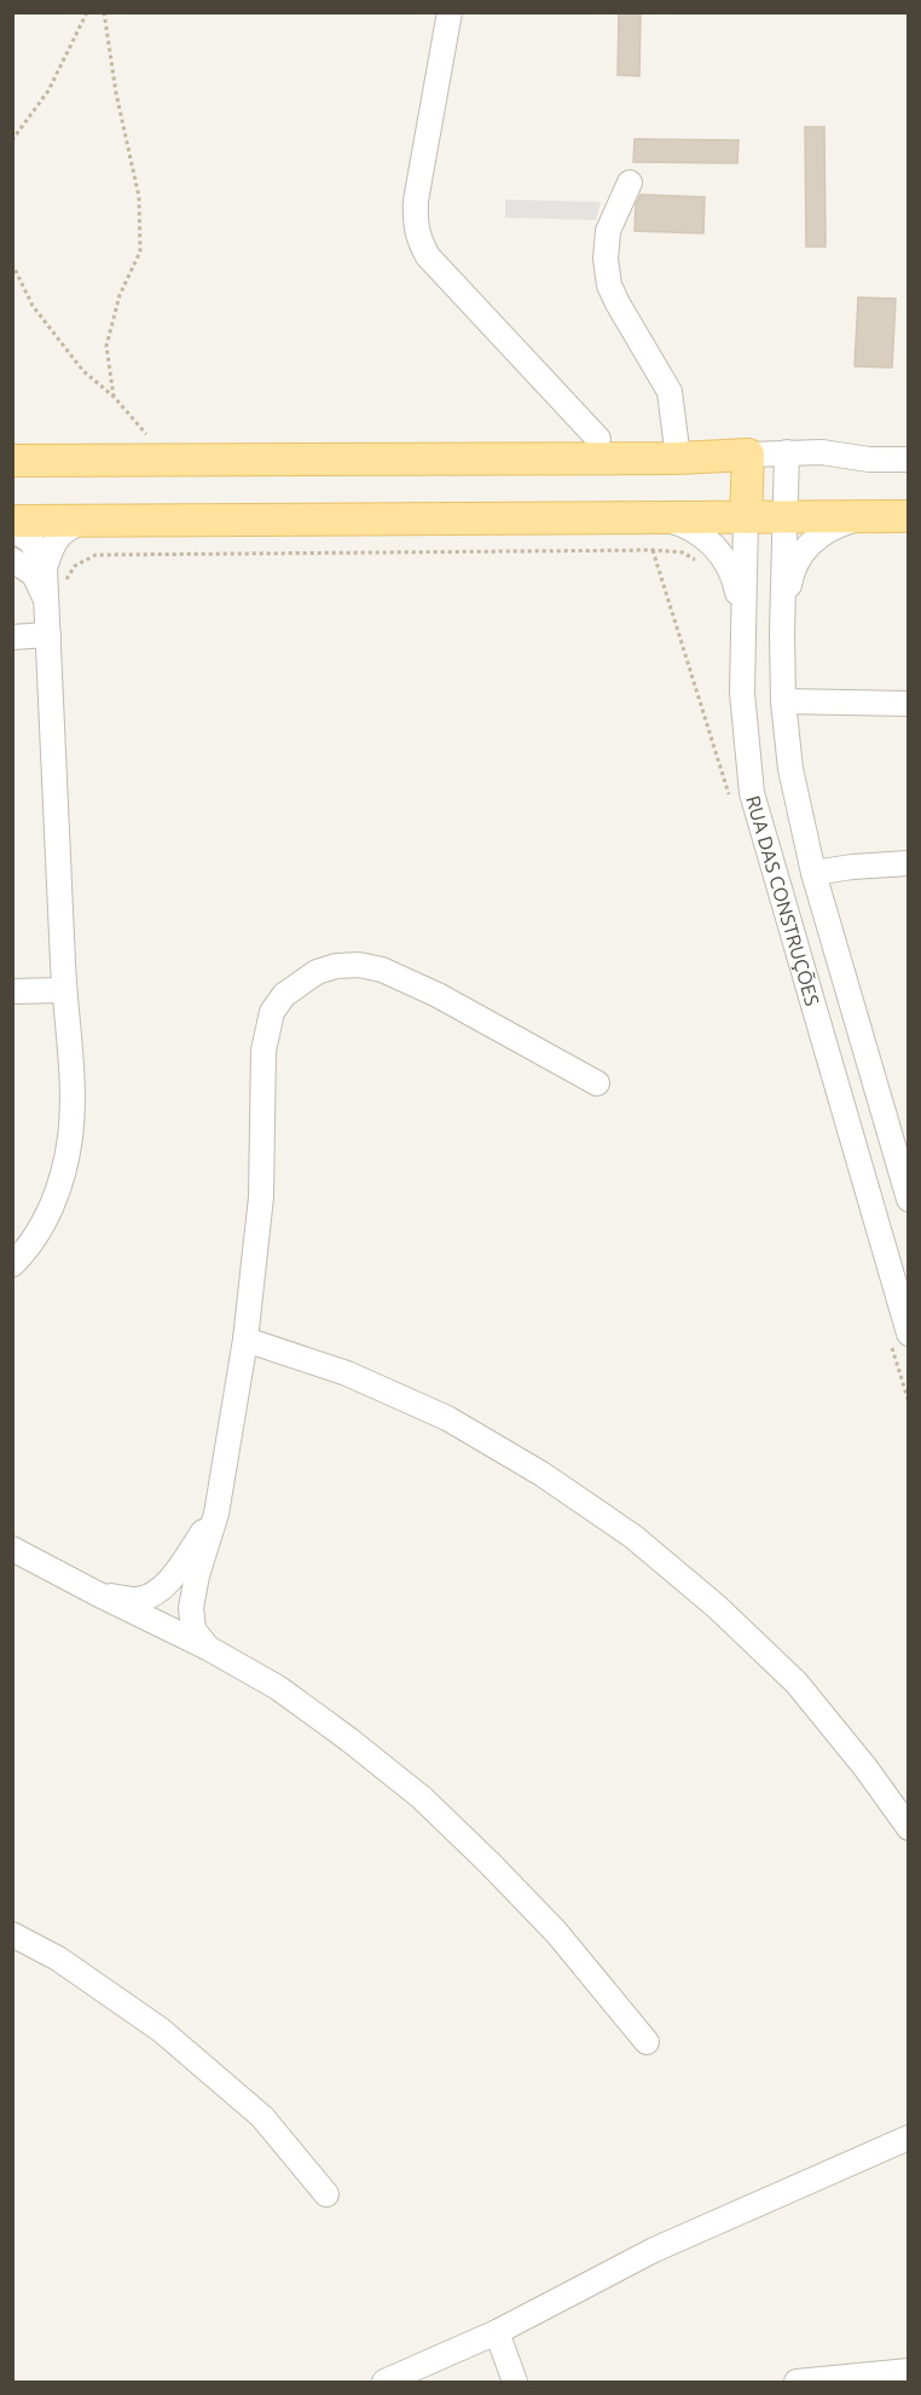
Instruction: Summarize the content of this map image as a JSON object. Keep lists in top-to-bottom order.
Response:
{
  "streets": {
    "main road": ["RUA DAS CONSTRUÇÕES"]
  }
}
